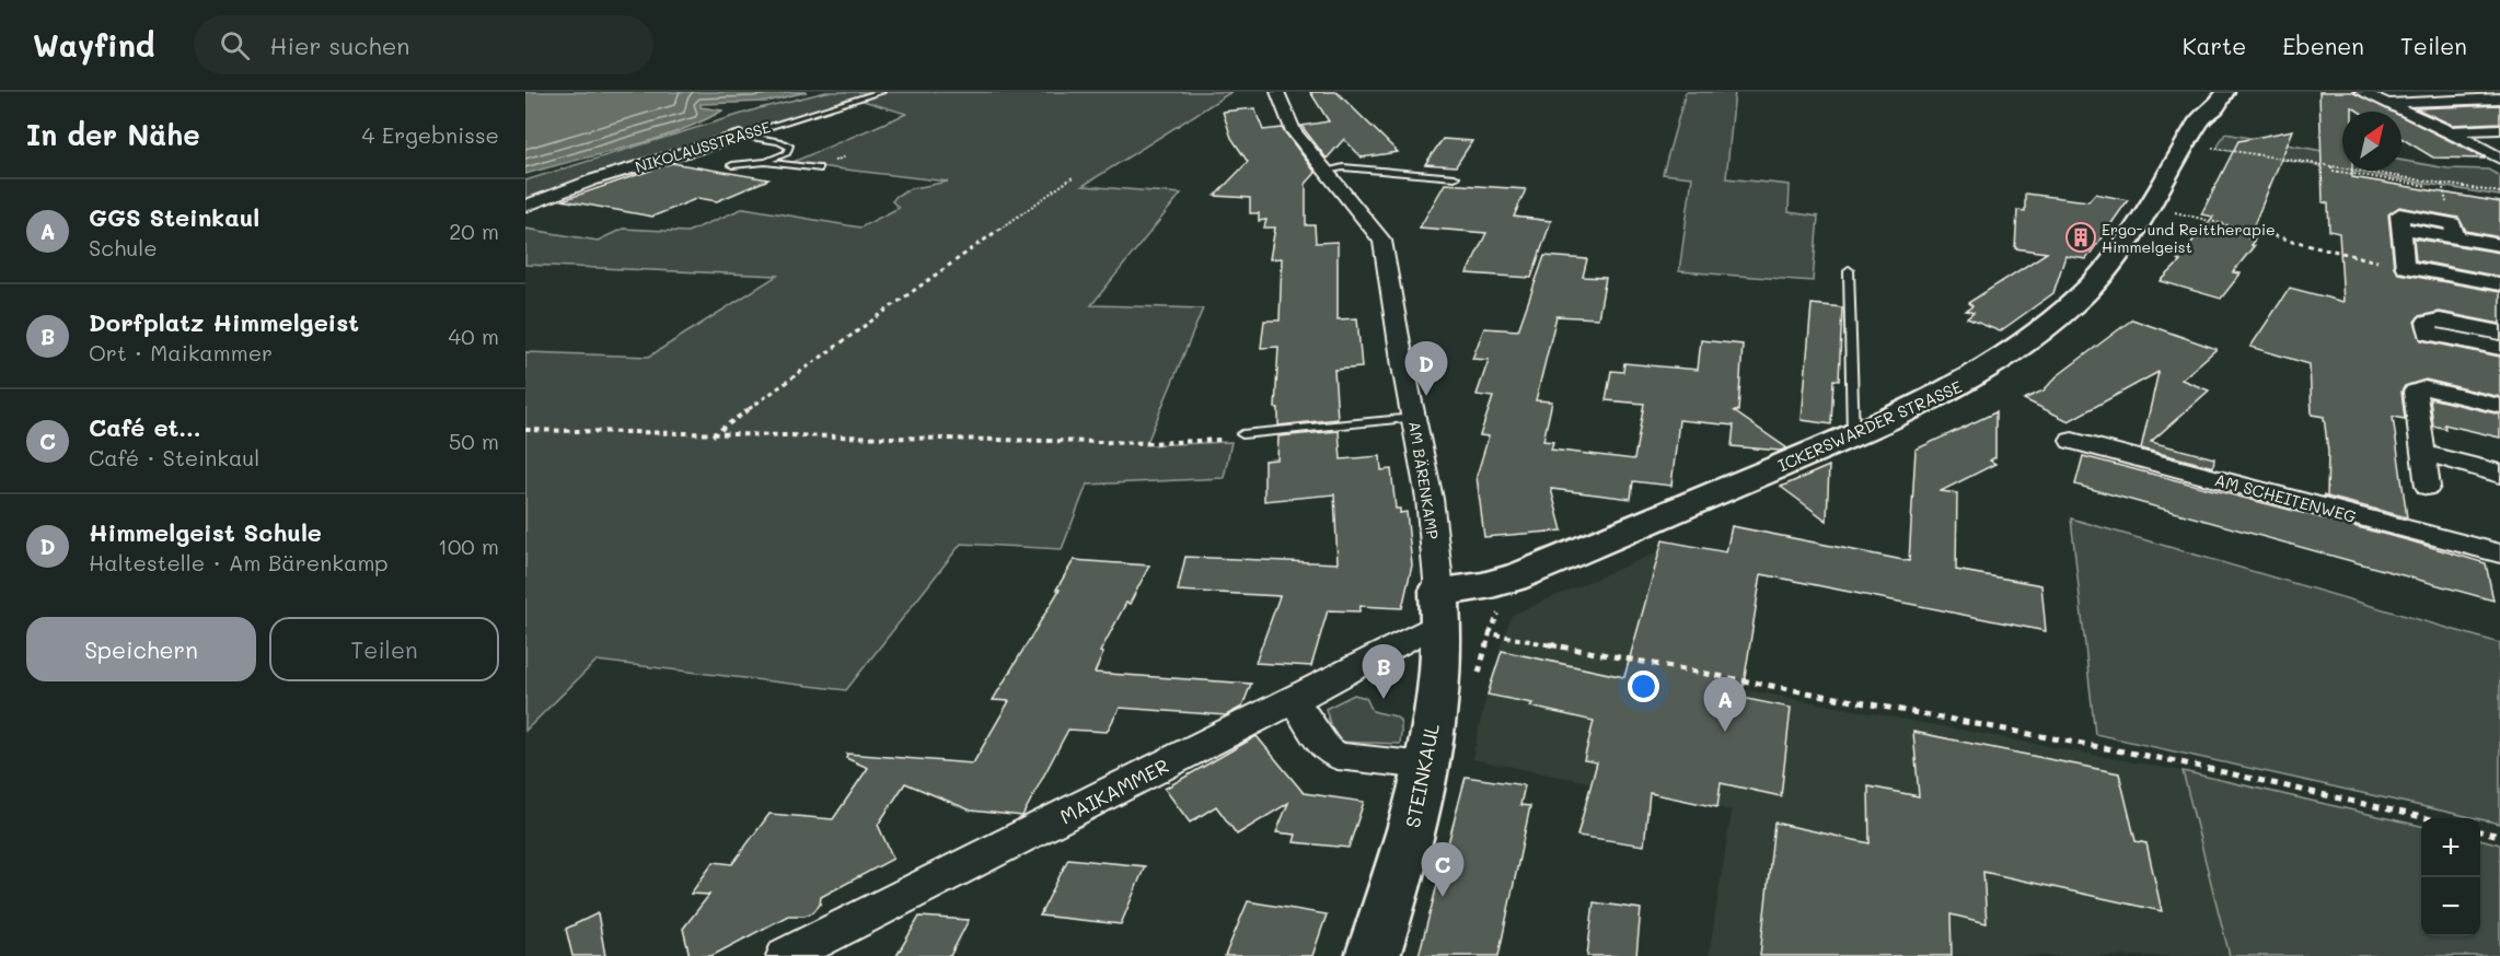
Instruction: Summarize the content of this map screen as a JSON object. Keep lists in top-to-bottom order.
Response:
{
  "streets": {
    "street": [
      "NIKOLAUSSTRASSE",
      "ICKERSWARDER STRASSE",
      "AM BÄRENKAMP",
      "AM SCHEITENWEG",
      "STEINKAUL",
      "MAIKAMMER"
    ]
  },
  "crossings": [
    ["ICKERSWARDER STRASSE", "AM BÄRENKAMP"],
    ["ICKERSWARDER STRASSE", "STEINKAUL"],
    ["ICKERSWARDER STRASSE", "MAIKAMMER"],
    ["AM BÄRENKAMP", "STEINKAUL"],
    ["AM BÄRENKAMP", "MAIKAMMER"],
    ["STEINKAUL", "MAIKAMMER"]
  ],
  "places": {
    "building": ["Ergo- und Reittherapie Himmelgeist"]
  },
  "north": "top right",
  "page": {
    "header": "Wayfind",
    "search": "Hier suchen",
    "nav": ["Karte", "Ebenen", "Teilen"],
    "heading": ["In der Nähe", "4 Ergebnisse"],
    "list": [
      {
        "mark": "A",
        "name": "GGS Steinkaul",
        "note": "Schule",
        "value": "20 m"
      },
      {
        "mark": "B",
        "name": "Dorfplatz Himmelgeist",
        "note": "Ort · Maikammer",
        "value": "40 m"
      },
      {
        "mark": "C",
        "name": "Café et...",
        "note": "Café · Steinkaul",
        "value": "50 m"
      },
      {
        "mark": "D",
        "name": "Himmelgeist Schule",
        "note": "Haltestelle · Am Bärenkamp",
        "value": "100 m"
      }
    ],
    "pins": [
      "D",
      "B",
      "A",
      "C"
    ],
    "buttons": ["Speichern", "Teilen"],
    "map_buttons": ["+", "−"]
  }
}
